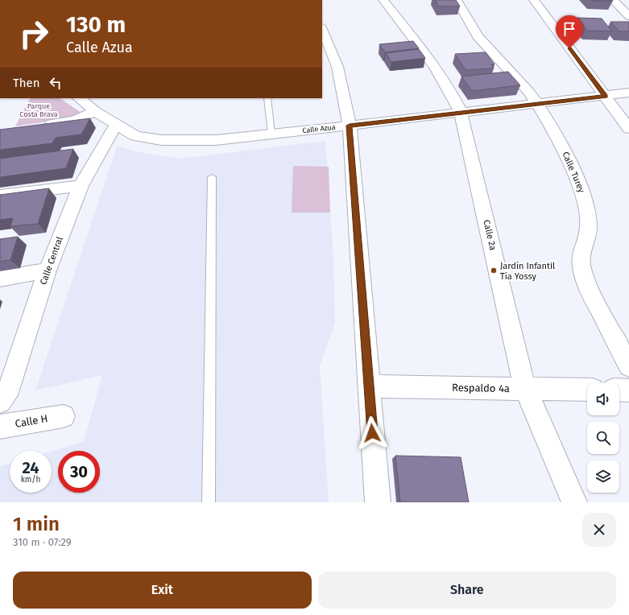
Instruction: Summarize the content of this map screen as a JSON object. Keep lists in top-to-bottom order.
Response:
{
  "streets": {
    "street": [
      "Calle Azua",
      "Calle Turey",
      "Calle 2a",
      "Calle Central",
      "Respaldo 4a",
      "Calle H"
    ]
  },
  "crossings": [
    ["Calle Azua", "Calle Turey"],
    ["Calle Azua", "Calle 2a"],
    ["Calle Azua", "Calle Central"],
    ["Calle 2a", "Respaldo 4a"]
  ],
  "parks": ["Parque Costa Brava"],
  "places": ["Jardín Infantil Tía Yossy"],
  "page": {
    "turn": ["130 m", "Calle Azua"],
    "then": "Then",
    "speed": "24 km/h",
    "limit": "30",
    "heading": ["1 min", "310 m · 07:29"],
    "buttons": ["Exit", "Share"]
  }
}
